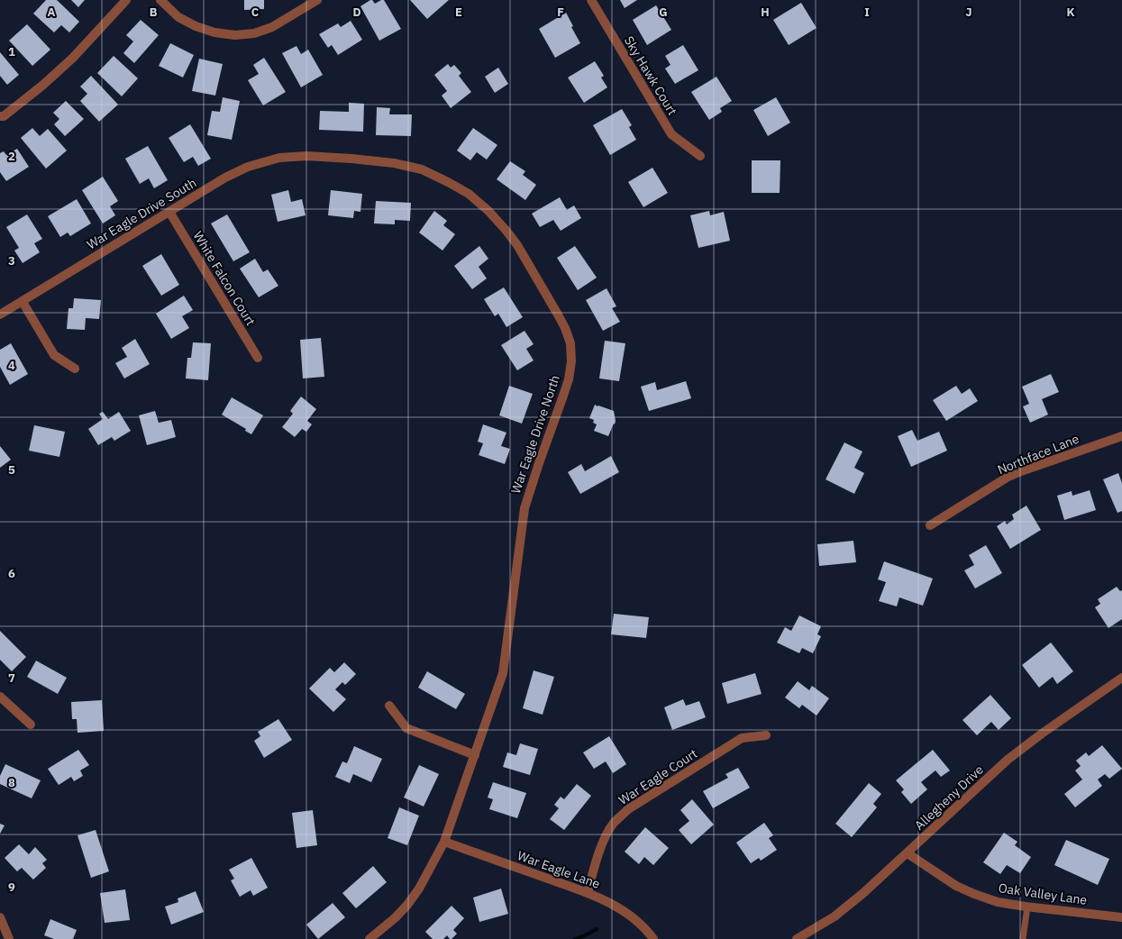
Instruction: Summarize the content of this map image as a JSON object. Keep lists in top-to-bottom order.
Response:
{
  "streets": {
    "street": [
      "Sky Hawk Court",
      "War Eagle Drive South",
      "White Falcon Court",
      "War Eagle Drive North",
      "Northface Lane",
      "War Eagle Court",
      "Allegheny Drive",
      "War Eagle Lane",
      "Oak Valley Lane"
    ]
  },
  "crossings": [
    ["War Eagle Drive South", "White Falcon Court"],
    ["War Eagle Drive South", "War Eagle Drive North"],
    ["War Eagle Drive North", "War Eagle Lane"],
    ["War Eagle Court", "War Eagle Lane"],
    ["Allegheny Drive", "Oak Valley Lane"]
  ],
  "grid": {
    "columns": [
      "A",
      "B",
      "C",
      "D",
      "E",
      "F",
      "G",
      "H",
      "I",
      "J",
      "K"
    ],
    "rows": [
      "1",
      "2",
      "3",
      "4",
      "5",
      "6",
      "7",
      "8",
      "9"
    ]
  }
}
